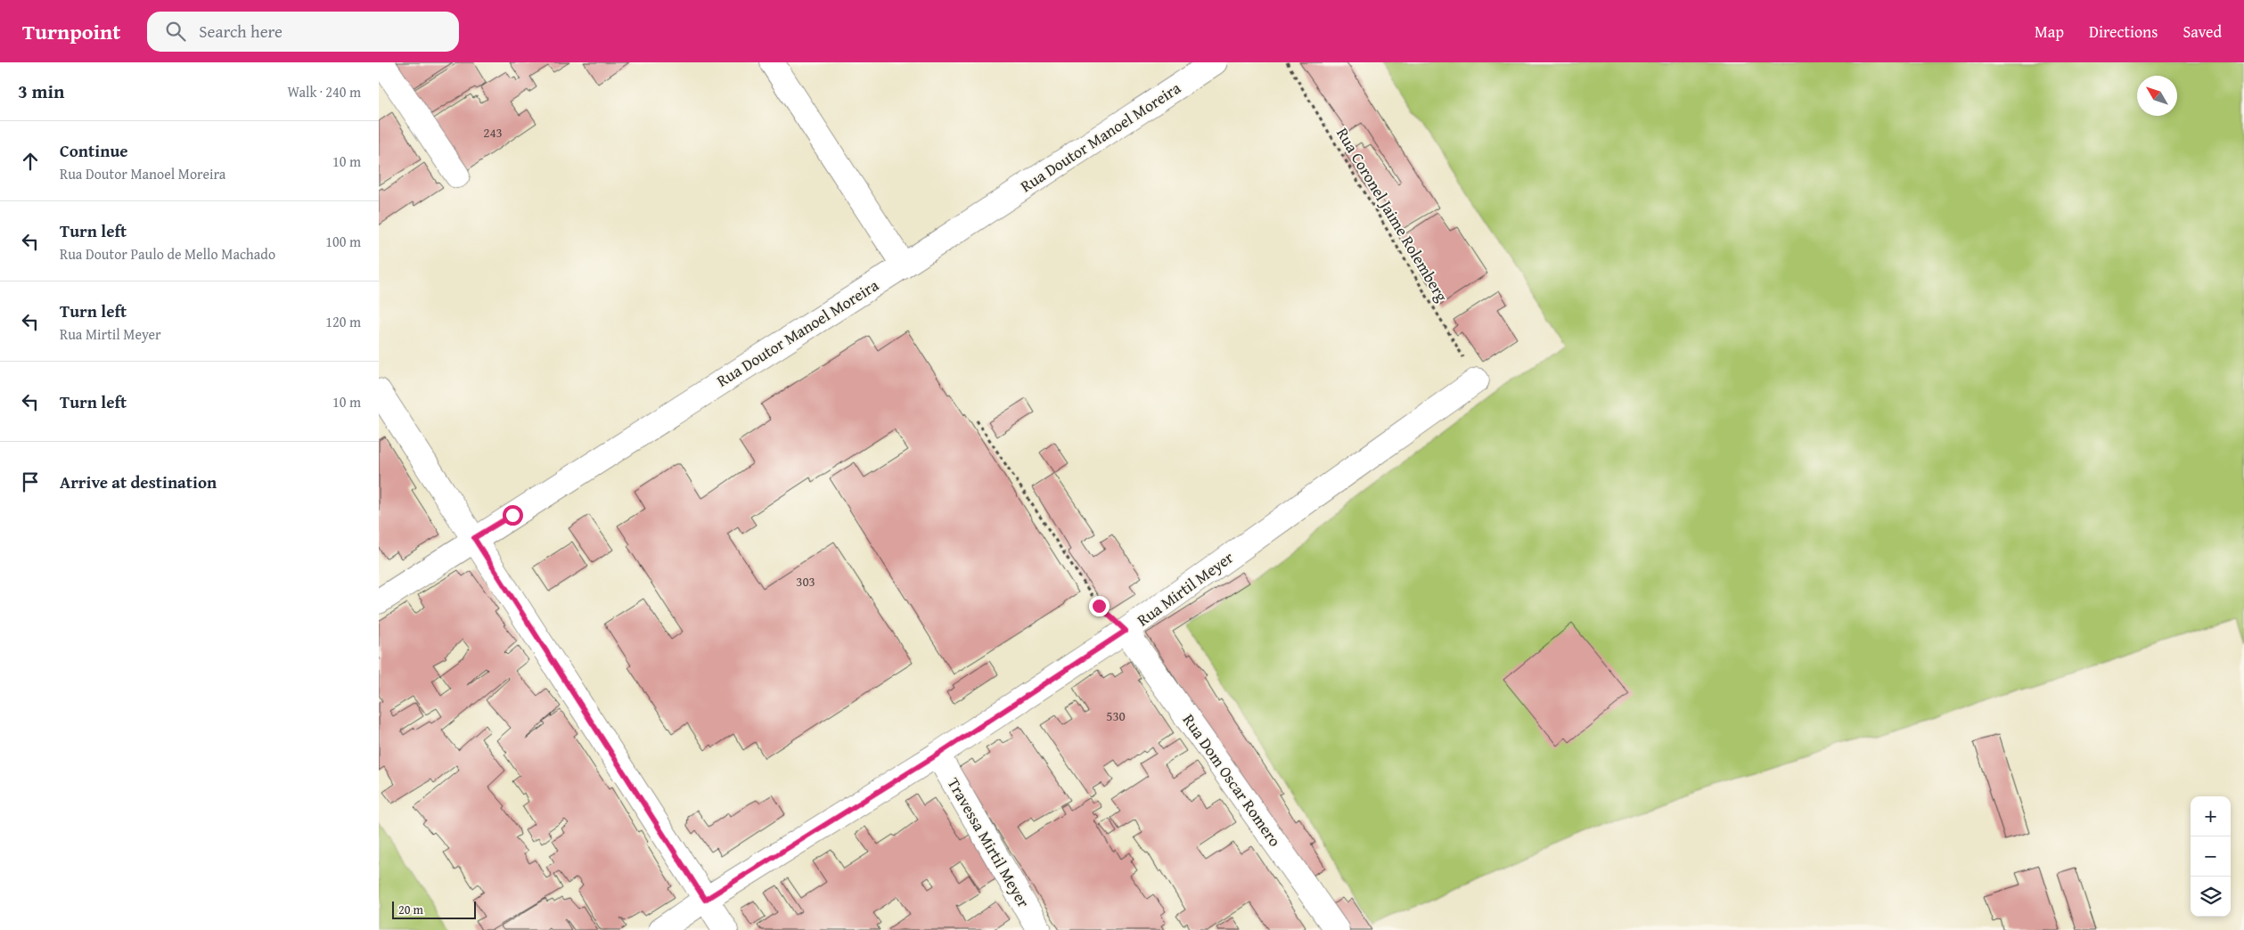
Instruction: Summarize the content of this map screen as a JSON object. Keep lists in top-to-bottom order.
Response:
{
  "streets": {
    "street": [
      "Rua Doutor Manoel Moreira",
      "Rua Mirtil Meyer",
      "Rua Dom Oscar Romero",
      "Travessa Mirtil Meyer"
    ],
    "path": ["Rua Coronel Jaime Rolemberg"]
  },
  "crossings": [
    ["Rua Coronel Jaime Rolemberg", "Rua Mirtil Meyer"],
    ["Rua Mirtil Meyer", "Rua Dom Oscar Romero"],
    ["Rua Mirtil Meyer", "Travessa Mirtil Meyer"]
  ],
  "house_numbers": ["243", "303", "530"],
  "scale_bar": "20 m",
  "north": "top left",
  "page": {
    "header": "Turnpoint",
    "search": "Search here",
    "nav": ["Map", "Directions", "Saved"],
    "heading": ["3 min", "Walk · 240 m"],
    "list": [
      ["Continue", "Rua Doutor Manoel Moreira", "10 m"],
      ["Turn left", "Rua Doutor Paulo de Mello Machado", "100 m"],
      ["Turn left", "Rua Mirtil Meyer", "120 m"],
      ["Turn left", "10 m"],
      "Arrive at destination"
    ],
    "map_buttons": ["+", "−"],
    "scale": "20 m"
  }
}
